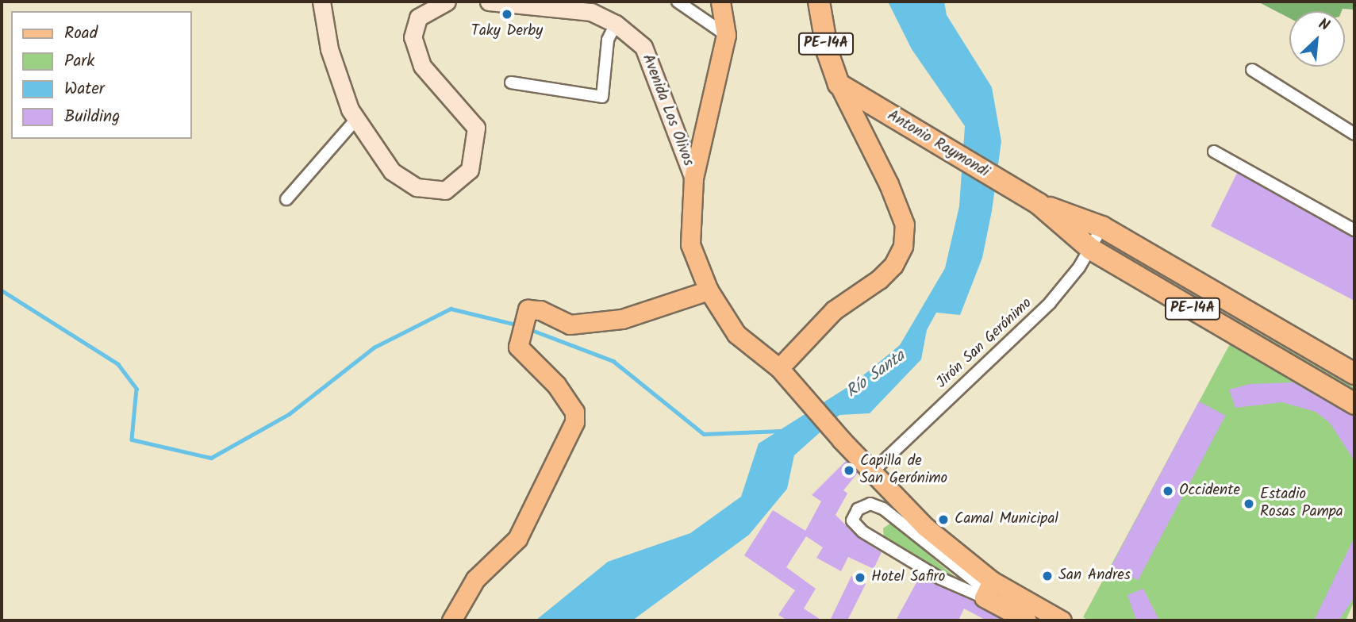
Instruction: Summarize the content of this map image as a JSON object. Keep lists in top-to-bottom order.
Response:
{
  "streets": {
    "highway": ["PE-14A", "Antonio Raymondi"],
    "main road": ["Avenida Los Olivos"],
    "street": ["Jirón San Gerónimo"]
  },
  "crossings": [
    ["PE-14A", "Antonio Raymondi"],
    ["PE-14A", "Jirón San Gerónimo"],
    ["Avenida Los Olivos", "Jirón San Gerónimo"]
  ],
  "water": ["Río Santa"],
  "places": [
    "Taky Derby",
    "Capilla de San Gerónimo",
    "Occidente",
    "Estadio Rosas Pampa",
    "Camal Municipal",
    "San Andres",
    "Hotel Safiro"
  ],
  "legend": [
    "Road",
    "Park",
    "Water",
    "Building"
  ],
  "north": "top right"
}
